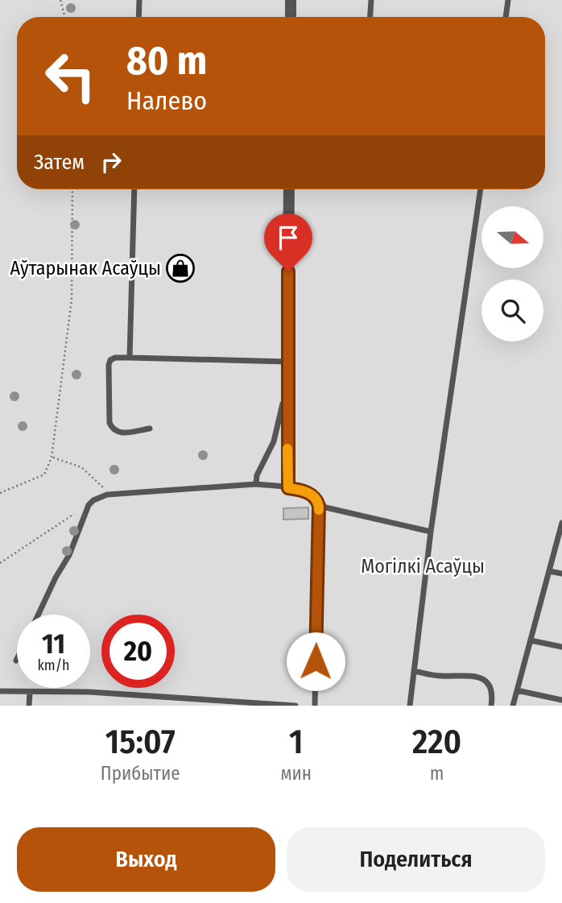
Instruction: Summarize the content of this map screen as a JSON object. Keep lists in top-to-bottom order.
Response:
{
  "parks": ["Могілкі Асаўцы"],
  "places": {
    "shop": ["Аўтарынак Асаўцы"]
  },
  "north": "right",
  "page": {
    "turn": ["80 m", "Налево"],
    "then": "Затем",
    "speed": "11 km/h",
    "limit": "20",
    "eta": [
      "15:07",
      "Прибытие",
      "1",
      "мин",
      "220",
      "m"
    ],
    "buttons": ["Выход", "Поделиться"]
  }
}
